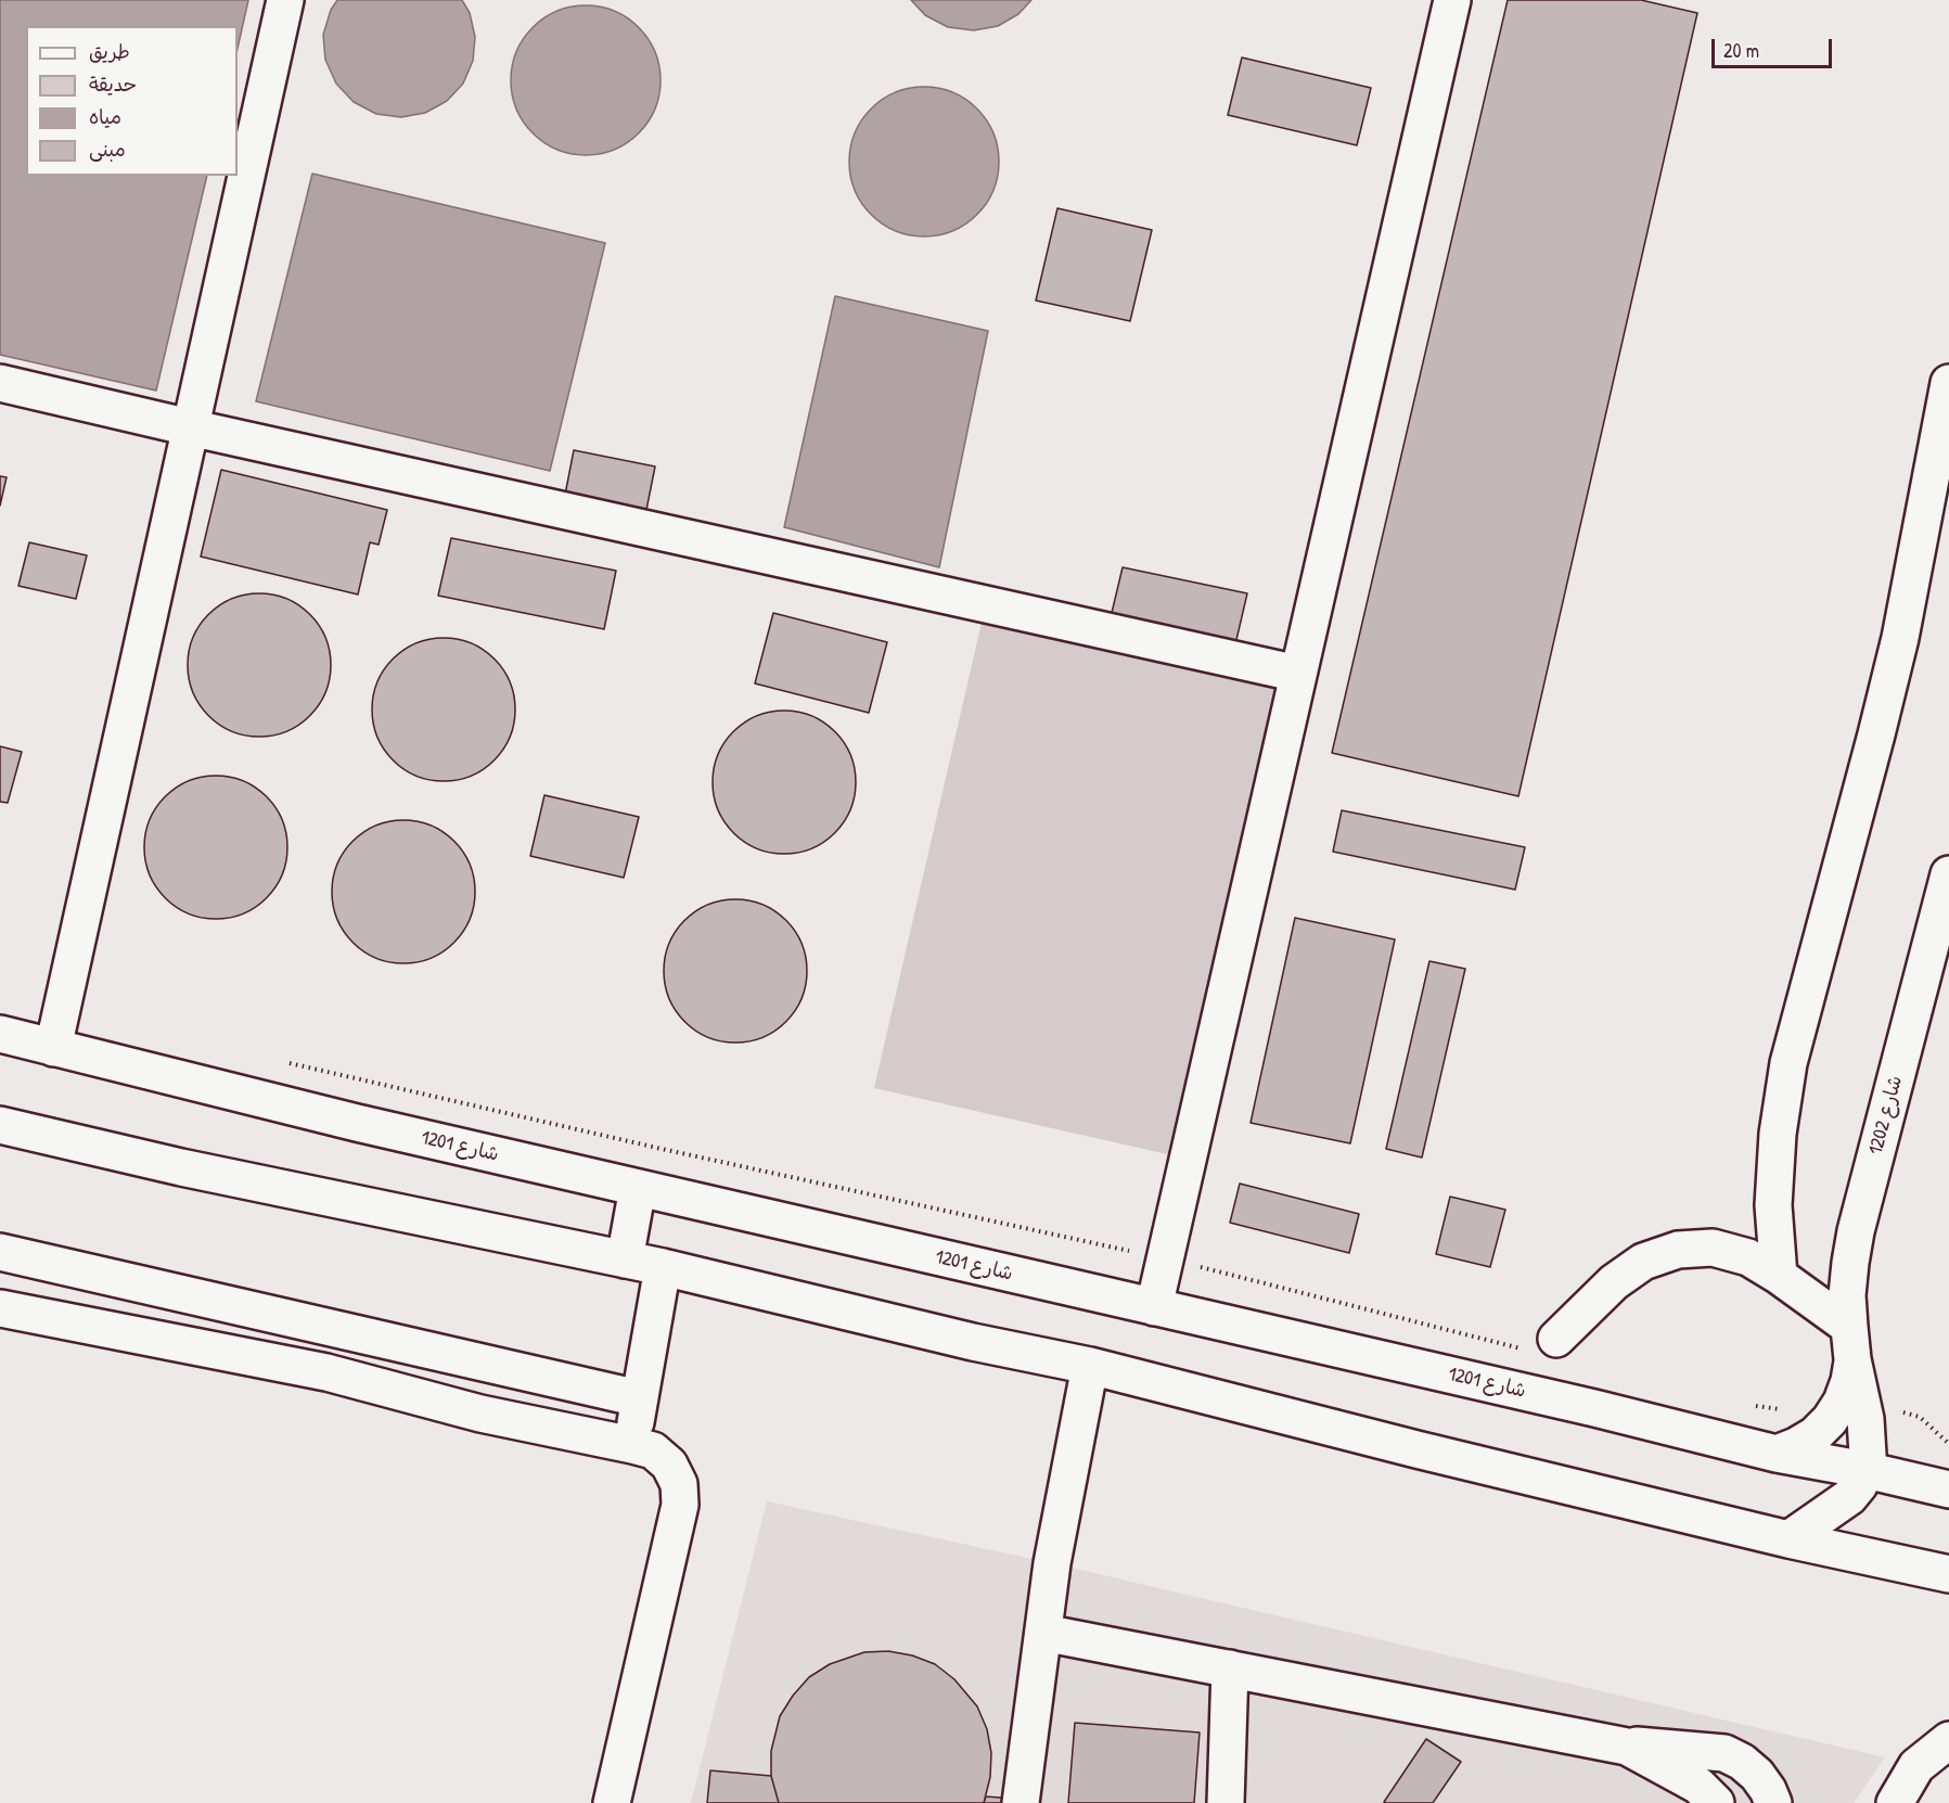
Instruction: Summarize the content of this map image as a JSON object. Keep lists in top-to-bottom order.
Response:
{
  "streets": {
    "street": ["شارع 1202", "شارع 1201"]
  },
  "crossings": [
    ["شارع 1202", "شارع 1201"]
  ],
  "legend": [
    "طريق",
    "حديقة",
    "مياه",
    "مبنى"
  ],
  "scale_bar": "20 m"
}
